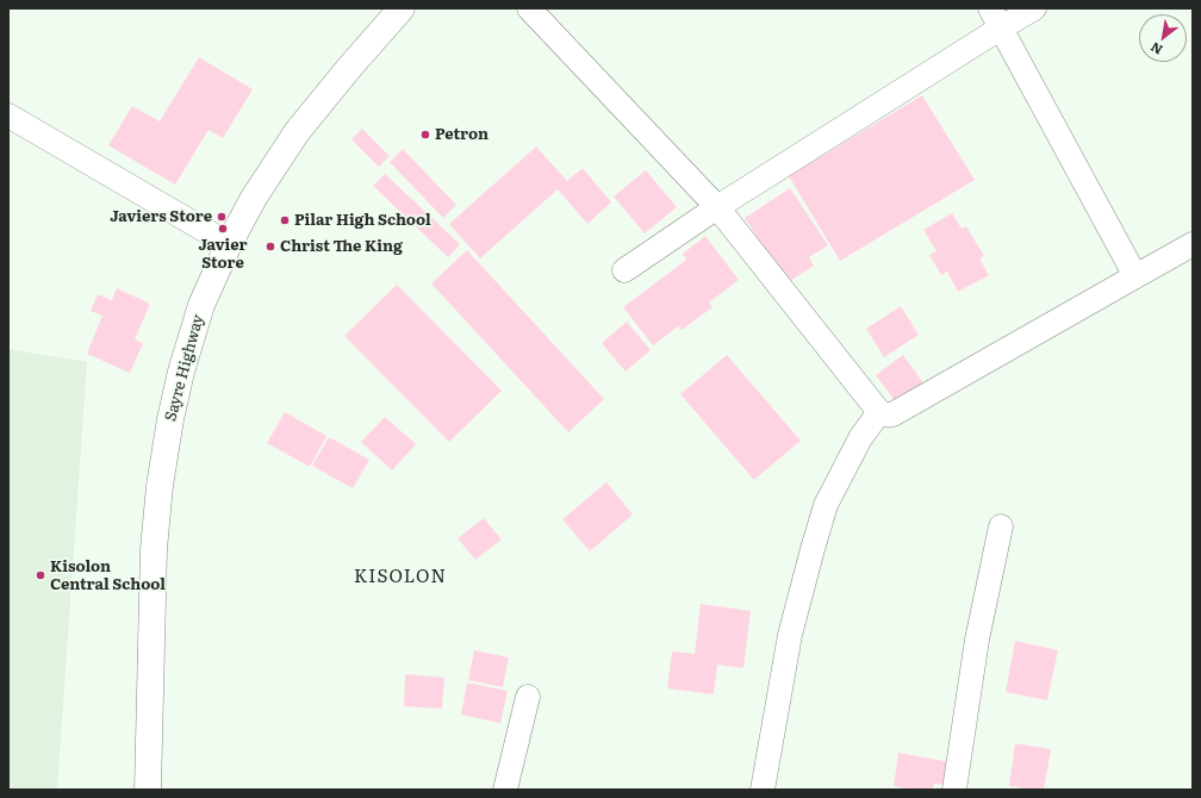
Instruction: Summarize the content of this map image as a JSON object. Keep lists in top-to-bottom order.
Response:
{
  "streets": {
    "highway": ["Sayre Highway"]
  },
  "districts": ["KISOLON"],
  "places": [
    "Petron",
    "Javiers Store",
    "Pilar High School",
    "Javier Store",
    "Christ The King",
    "Kisolon Central School"
  ],
  "north": "bottom left"
}
